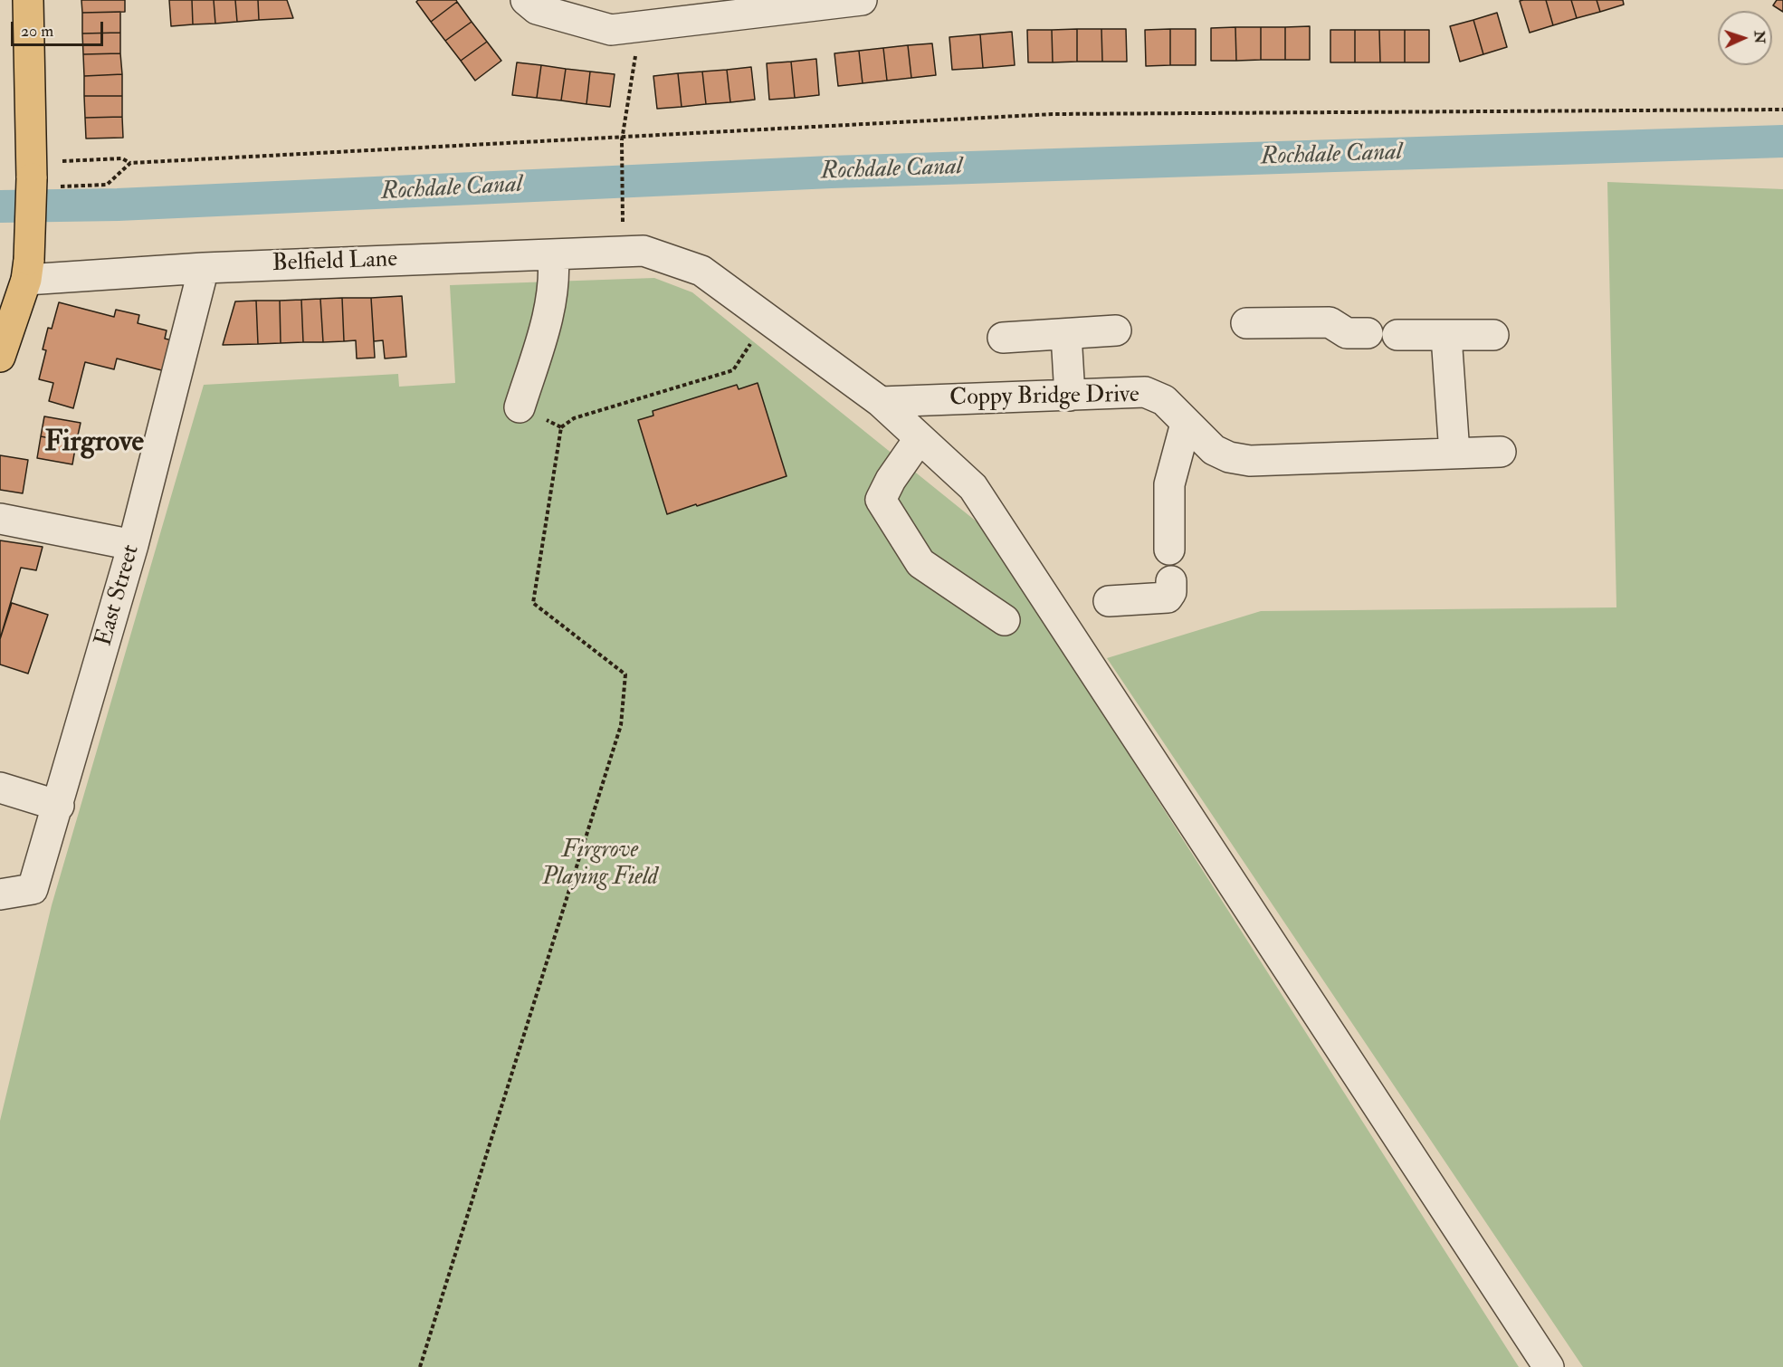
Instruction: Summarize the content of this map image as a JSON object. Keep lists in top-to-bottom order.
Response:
{
  "streets": {
    "street": ["Belfield Lane", "Coppy Bridge Drive", "East Street"]
  },
  "crossings": [
    ["Belfield Lane", "East Street"]
  ],
  "districts": ["Firgrove"],
  "water": ["Rochdale Canal"],
  "parks": ["Firgrove Playing Field"],
  "scale_bar": "20 m",
  "north": "right"
}
